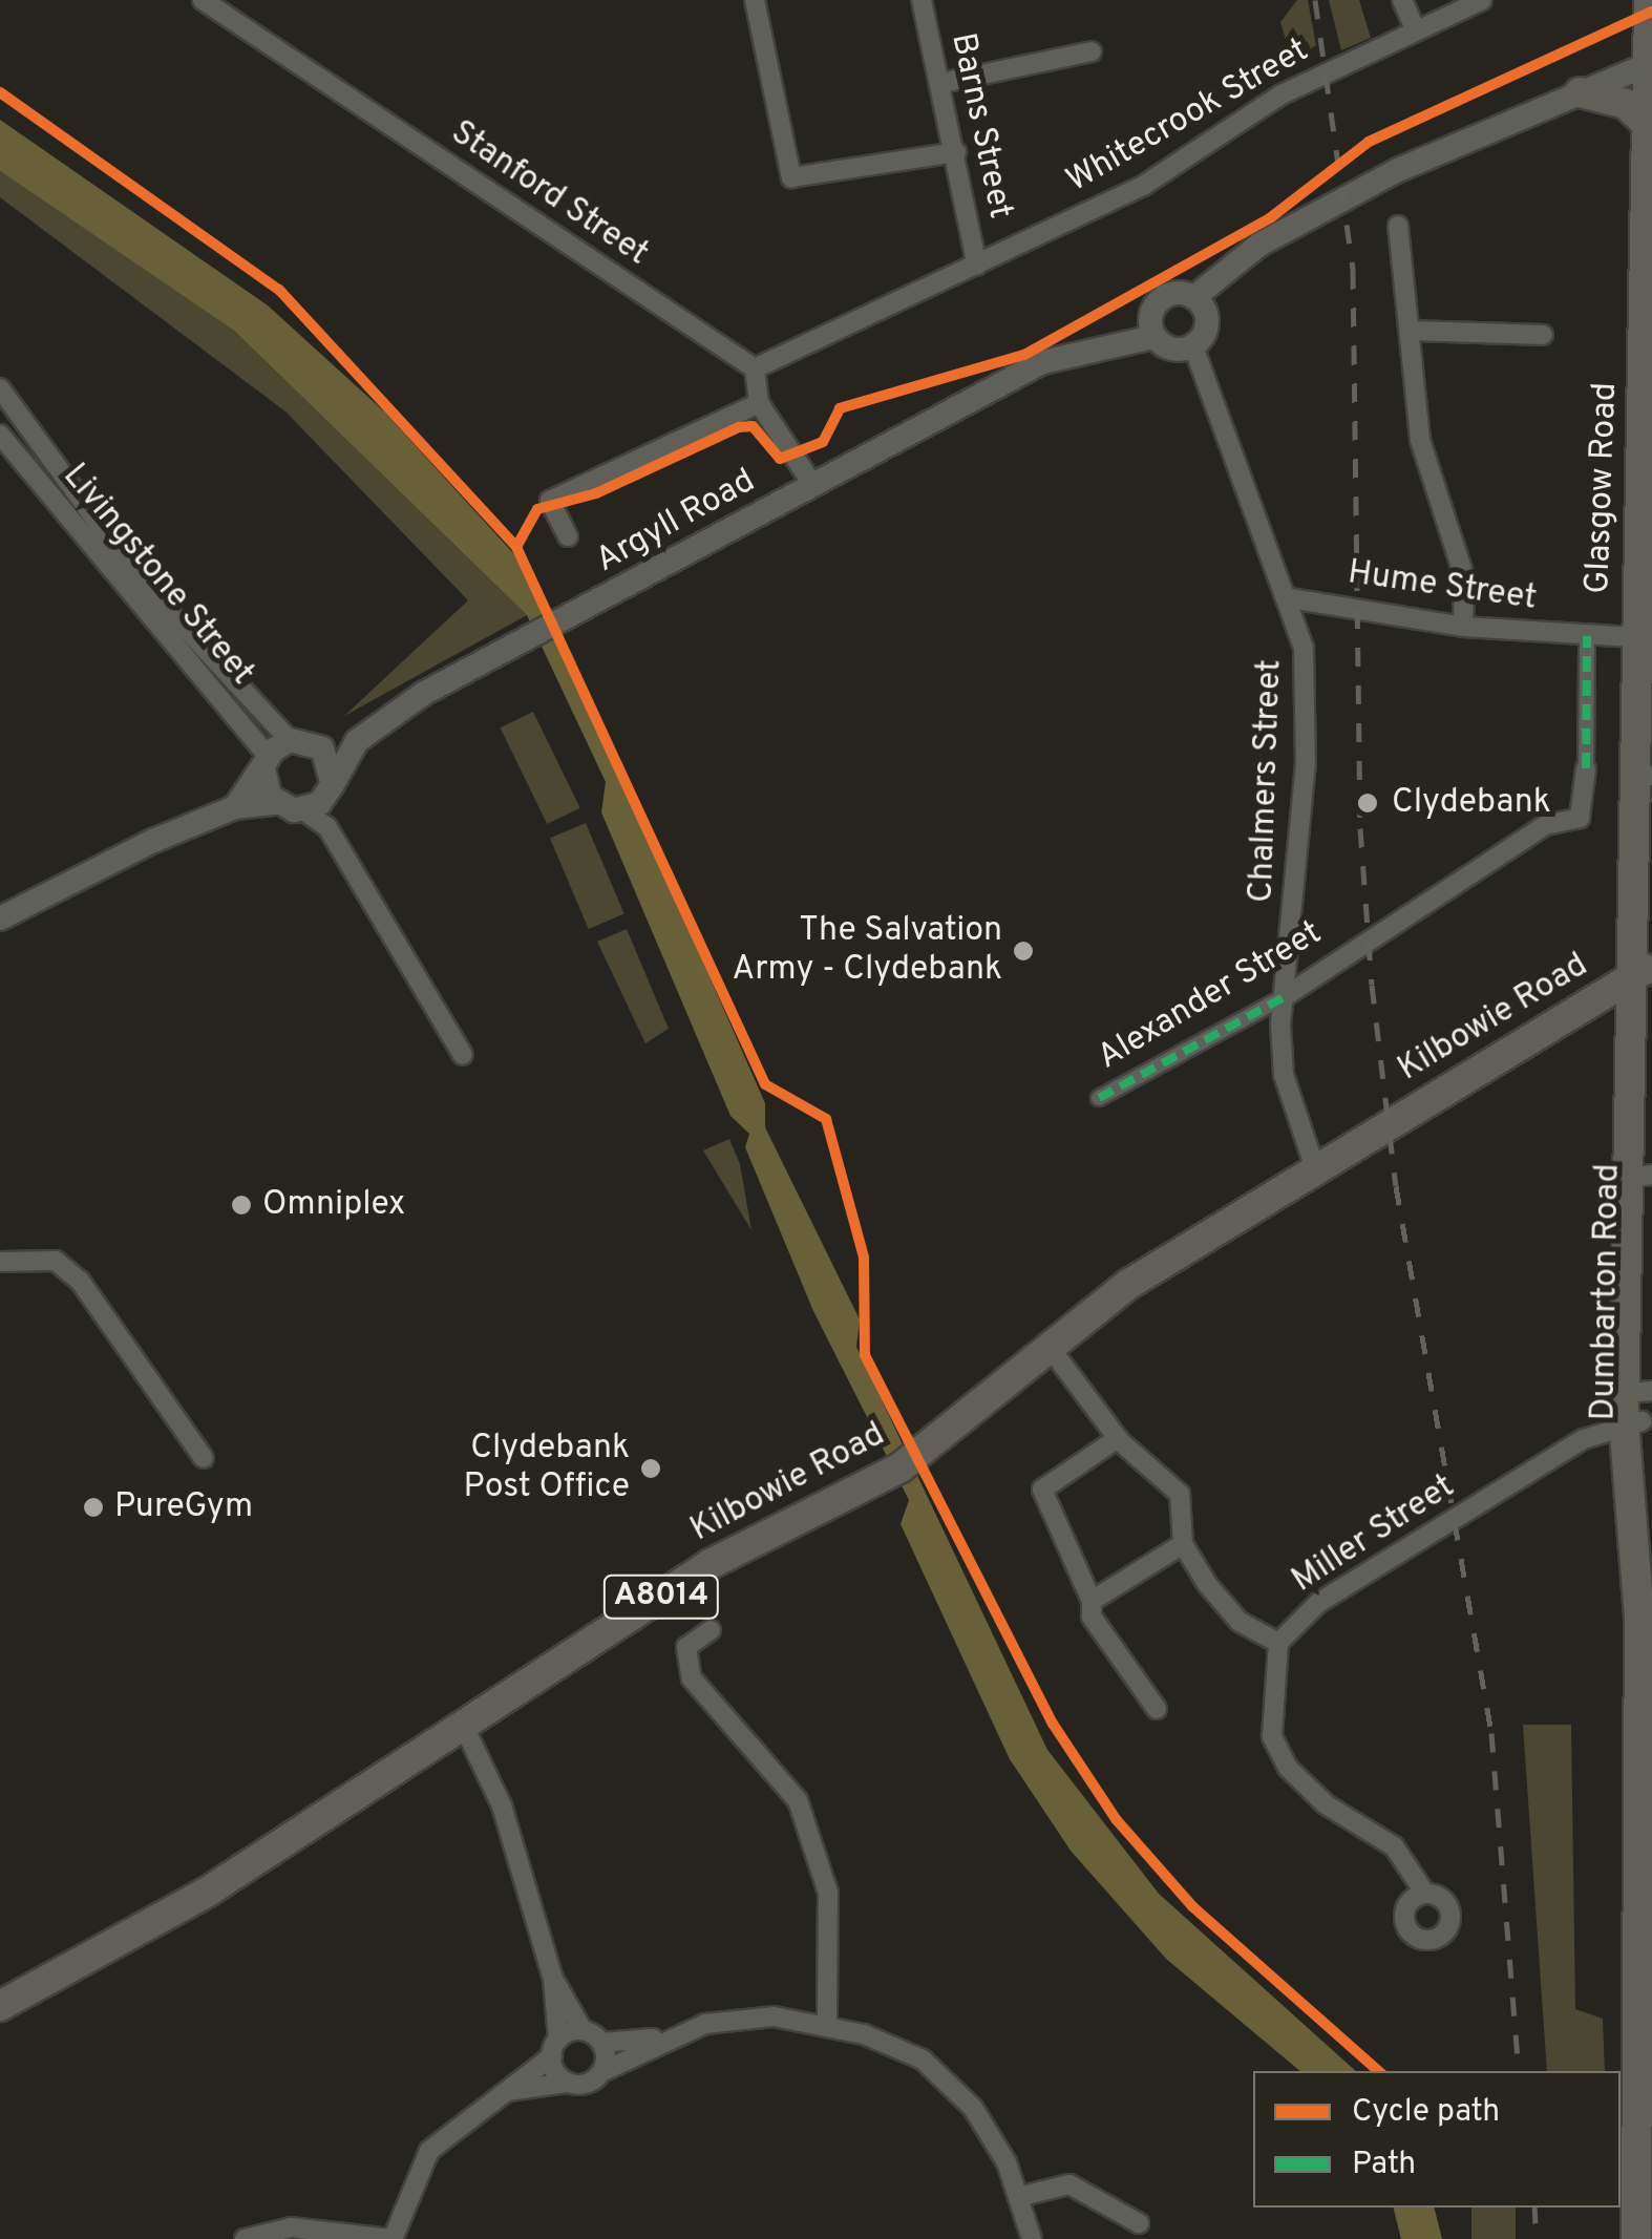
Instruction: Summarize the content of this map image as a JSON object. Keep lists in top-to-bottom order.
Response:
{
  "streets": {
    "main road": [
      "Glasgow Road",
      "Kilbowie Road",
      "Dumbarton Road",
      "A8014"
    ],
    "street": [
      "Whitecrook Street",
      "Barns Street",
      "Stanford Street",
      "Argyll Road",
      "Livingstone Street",
      "Hume Street",
      "Chalmers Street",
      "Alexander Street",
      "Miller Street"
    ]
  },
  "crossings": [
    ["Whitecrook Street", "Barns Street"],
    ["Whitecrook Street", "Stanford Street"],
    ["Glasgow Road", "Hume Street"],
    ["Glasgow Road", "Kilbowie Road"],
    ["Glasgow Road", "Dumbarton Road"],
    ["Argyll Road", "Livingstone Street"],
    ["Argyll Road", "Chalmers Street"],
    ["Hume Street", "Chalmers Street"],
    ["Chalmers Street", "Alexander Street"],
    ["Chalmers Street", "Kilbowie Road"],
    ["Kilbowie Road", "Dumbarton Road"],
    ["Dumbarton Road", "Miller Street"]
  ],
  "places": [
    "Clydebank",
    "The Salvation Army - Clydebank",
    "Omniplex",
    "Clydebank Post Office",
    "PureGym"
  ],
  "legend": ["Cycle path", "Path"]
}
